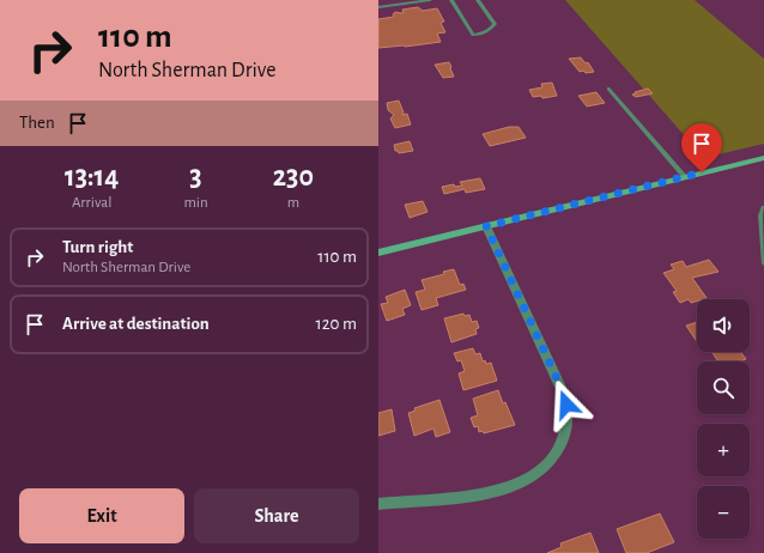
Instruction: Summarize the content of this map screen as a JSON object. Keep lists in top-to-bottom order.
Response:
{
  "page": {
    "turn": ["110 m", "North Sherman Drive"],
    "then": "Then",
    "eta": [
      "13:14",
      "Arrival",
      "3",
      "min",
      "230",
      "m"
    ],
    "list": [
      {
        "name": "Turn right",
        "note": "North Sherman Drive",
        "value": "110 m"
      },
      {
        "name": "Arrive at destination",
        "value": "120 m"
      }
    ],
    "map_buttons": ["+", "−"],
    "buttons": ["Exit", "Share"]
  }
}
